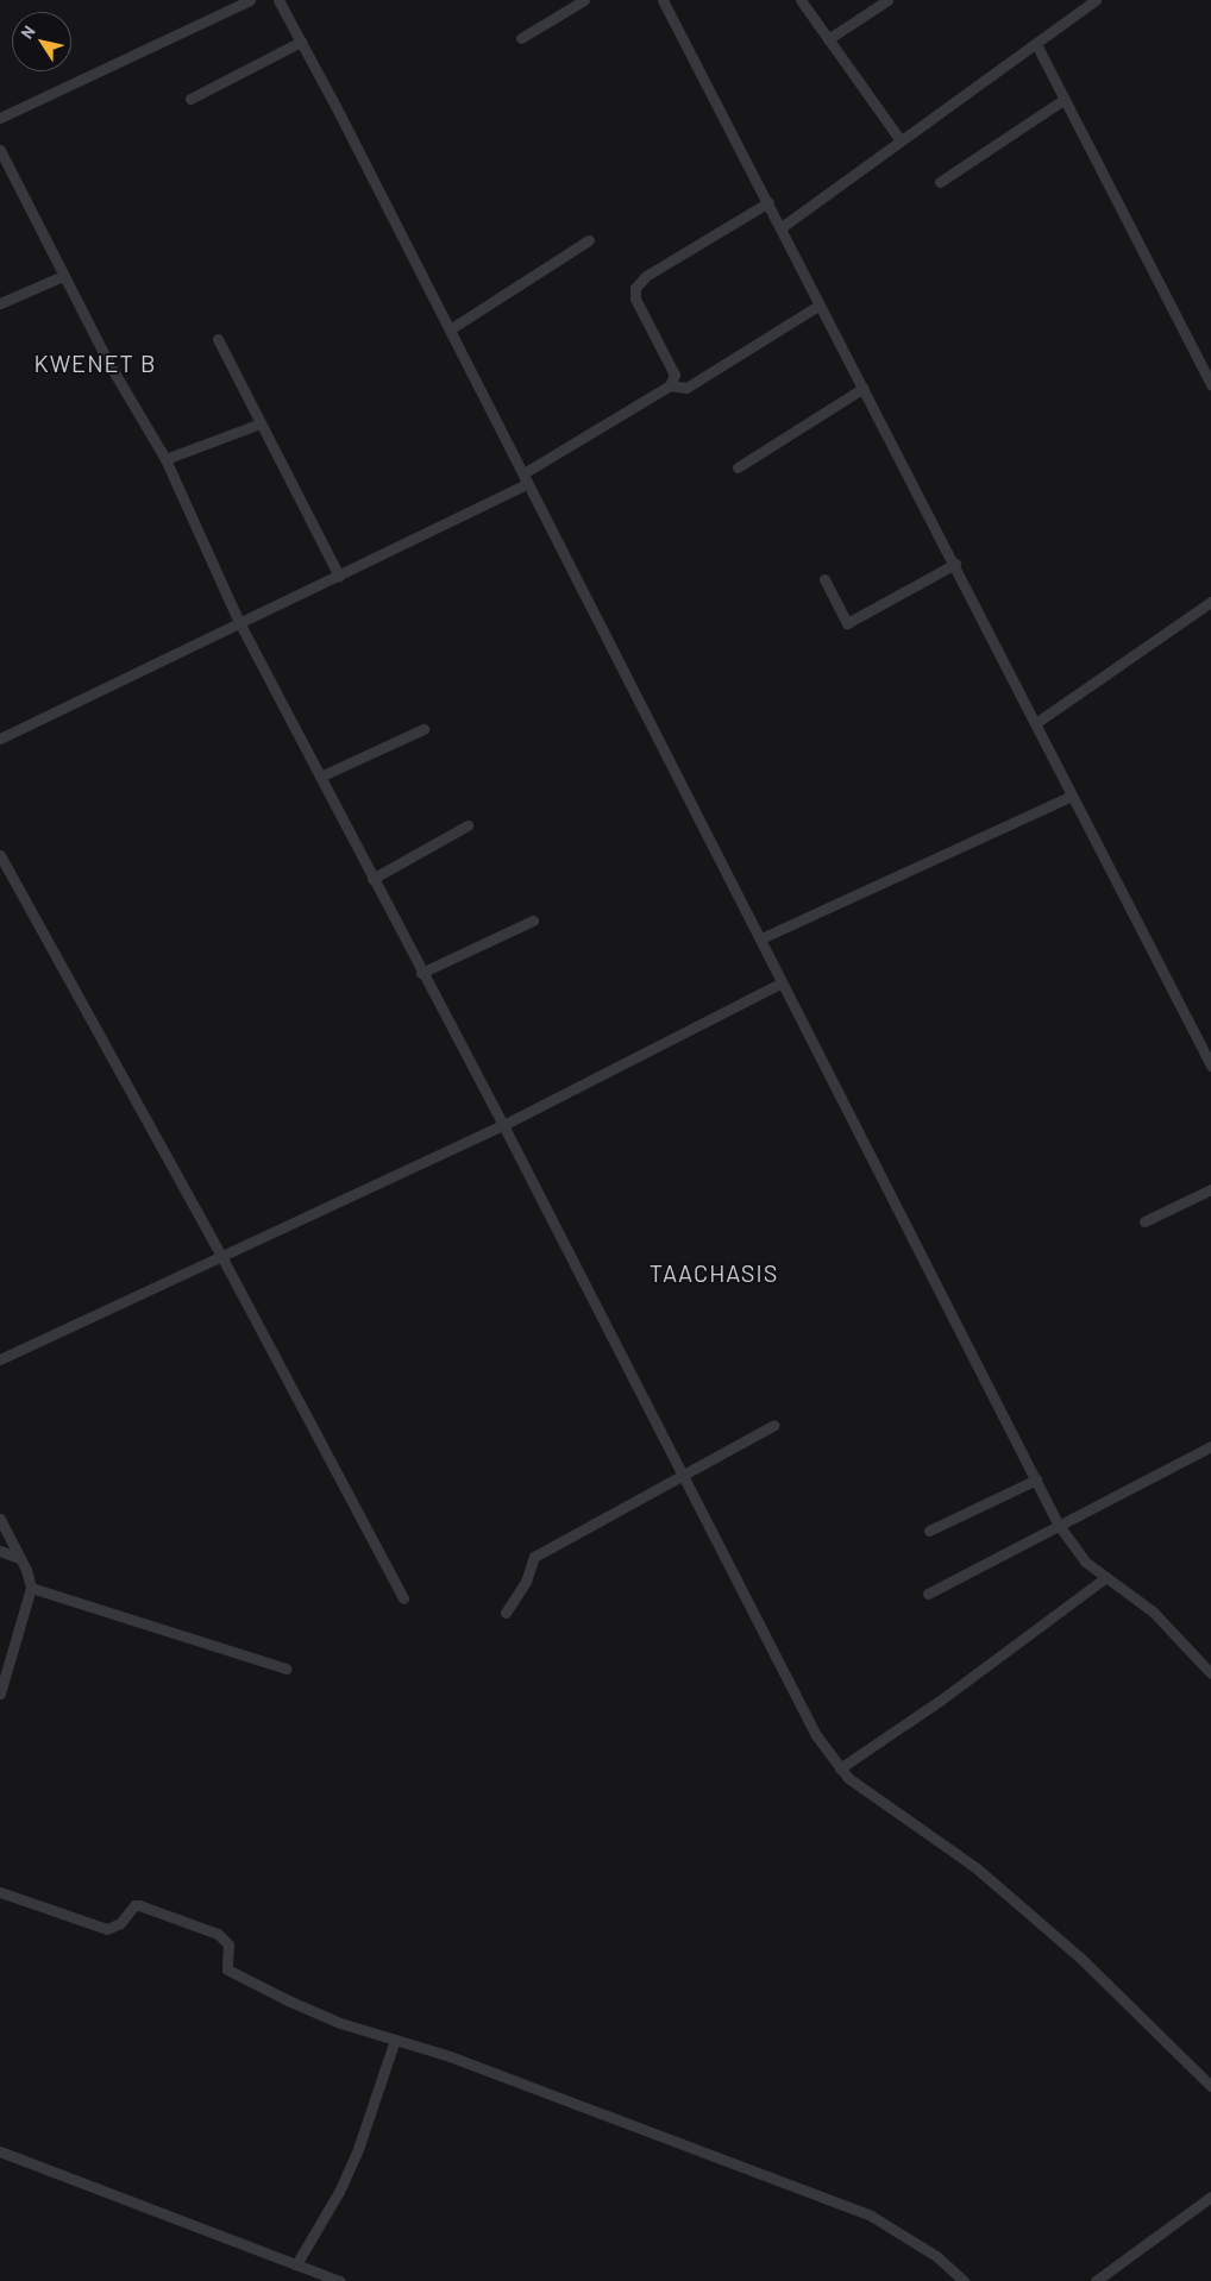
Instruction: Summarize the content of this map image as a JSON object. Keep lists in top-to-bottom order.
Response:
{
  "districts": ["KWENET B", "TAACHASIS"],
  "north": "top left"
}
